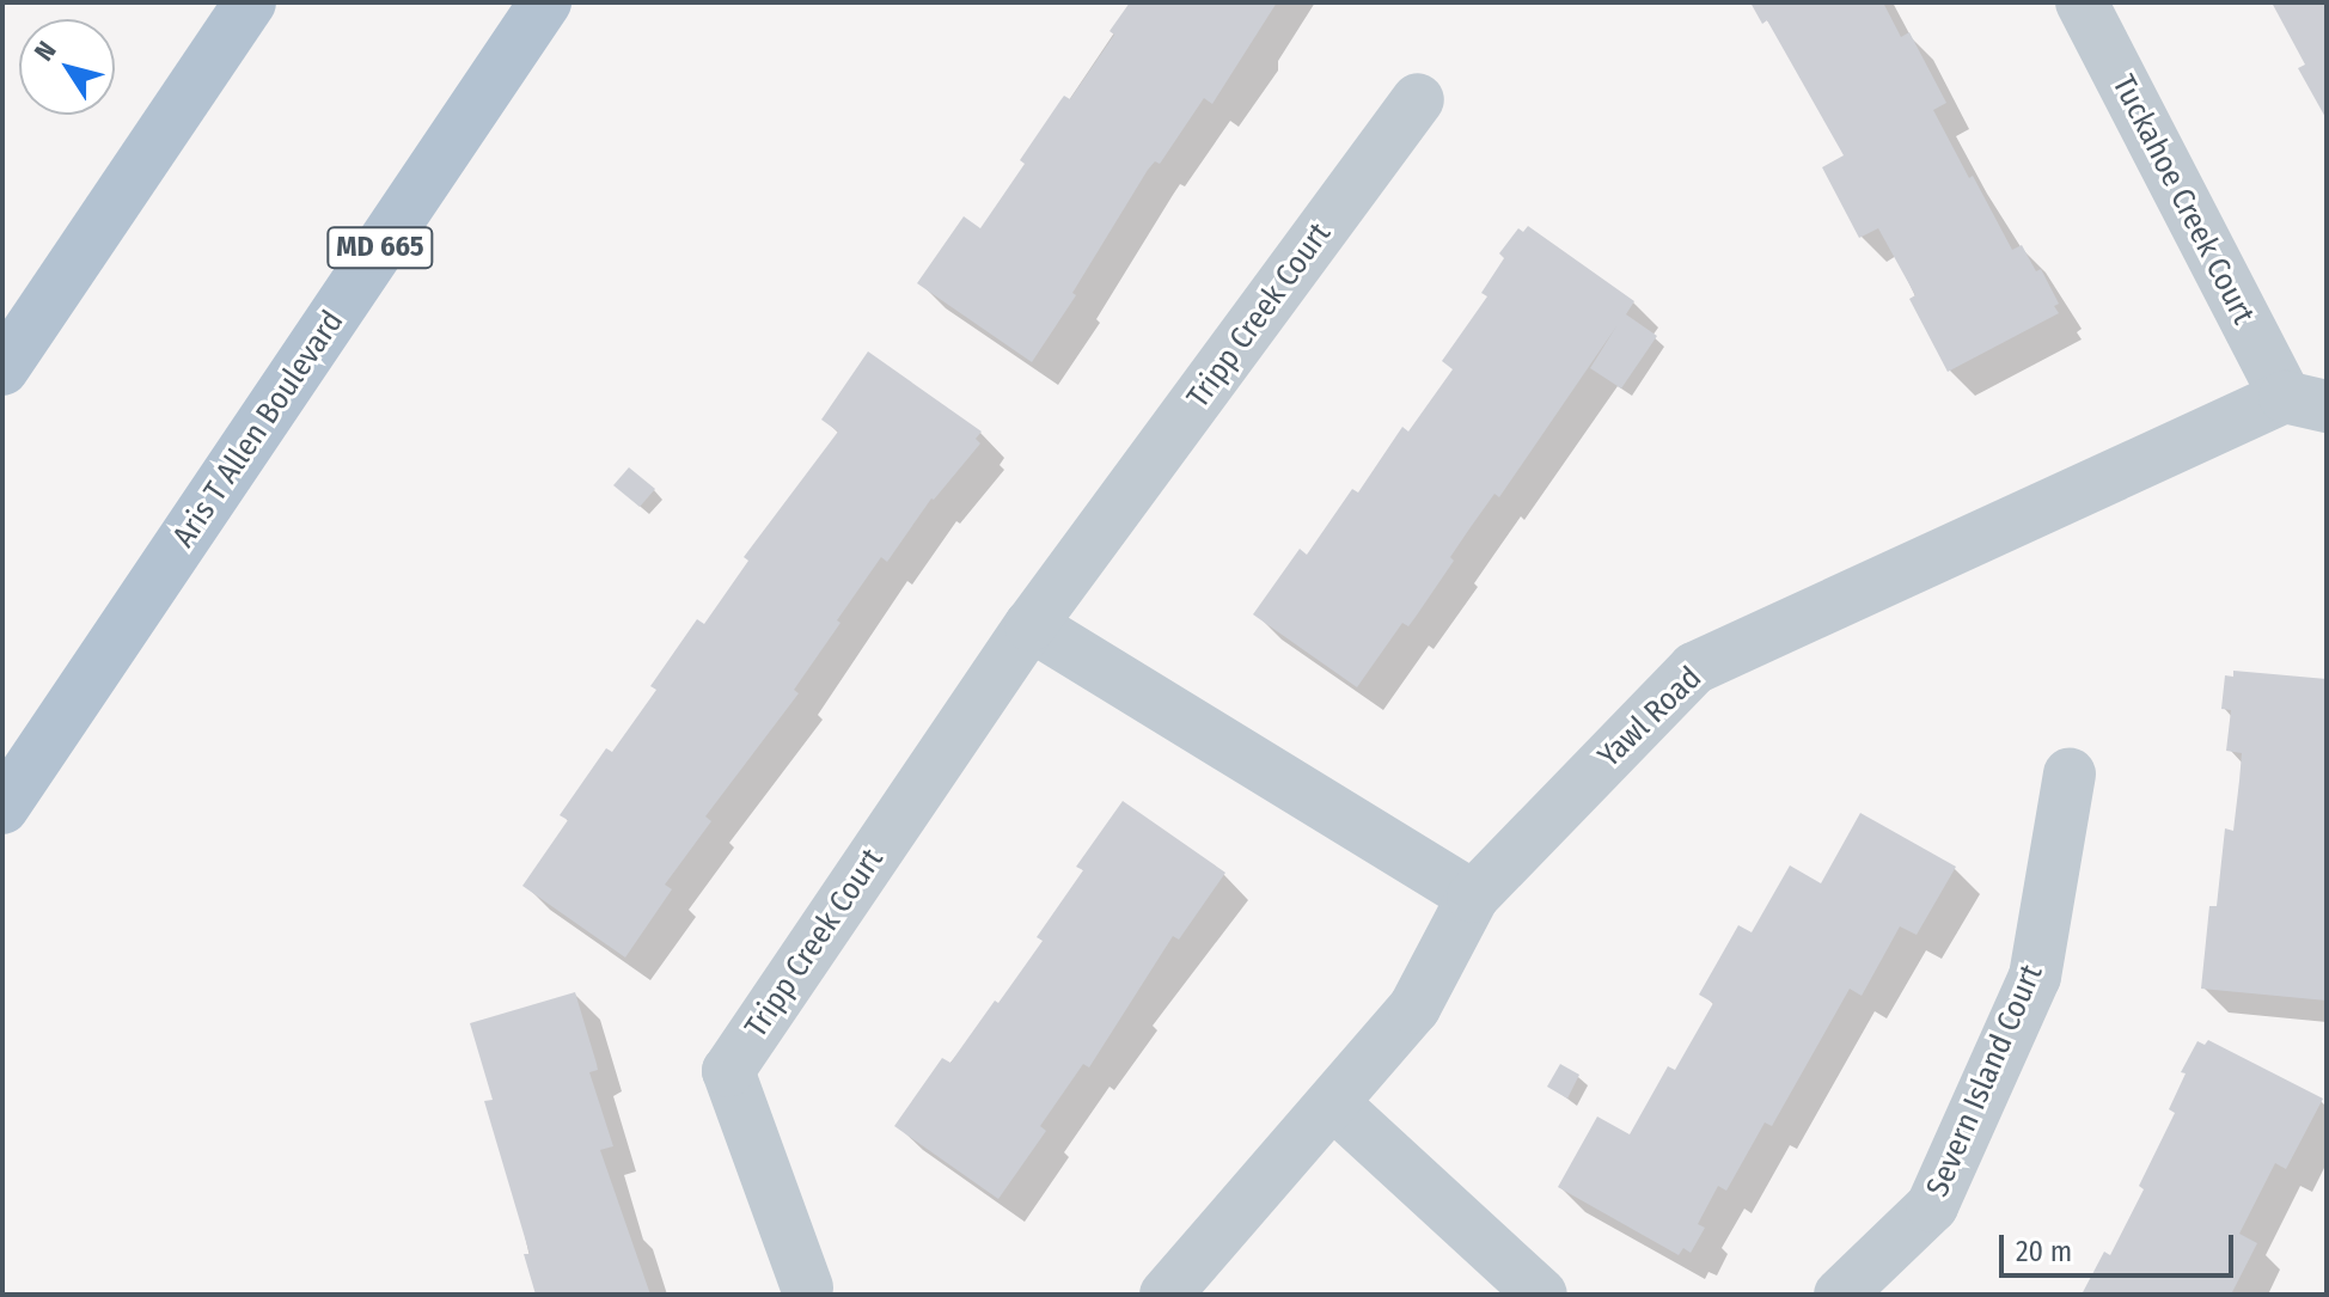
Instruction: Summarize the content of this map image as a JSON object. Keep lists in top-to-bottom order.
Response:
{
  "streets": {
    "main road": ["MD 665", "Aris T Allen Boulevard"],
    "street": [
      "Tuckahoe Creek Court",
      "Tripp Creek Court",
      "Yawl Road",
      "Severn Island Court"
    ]
  },
  "crossings": [
    ["Tuckahoe Creek Court", "Yawl Road"]
  ],
  "scale_bar": "20 m",
  "north": "top left"
}
